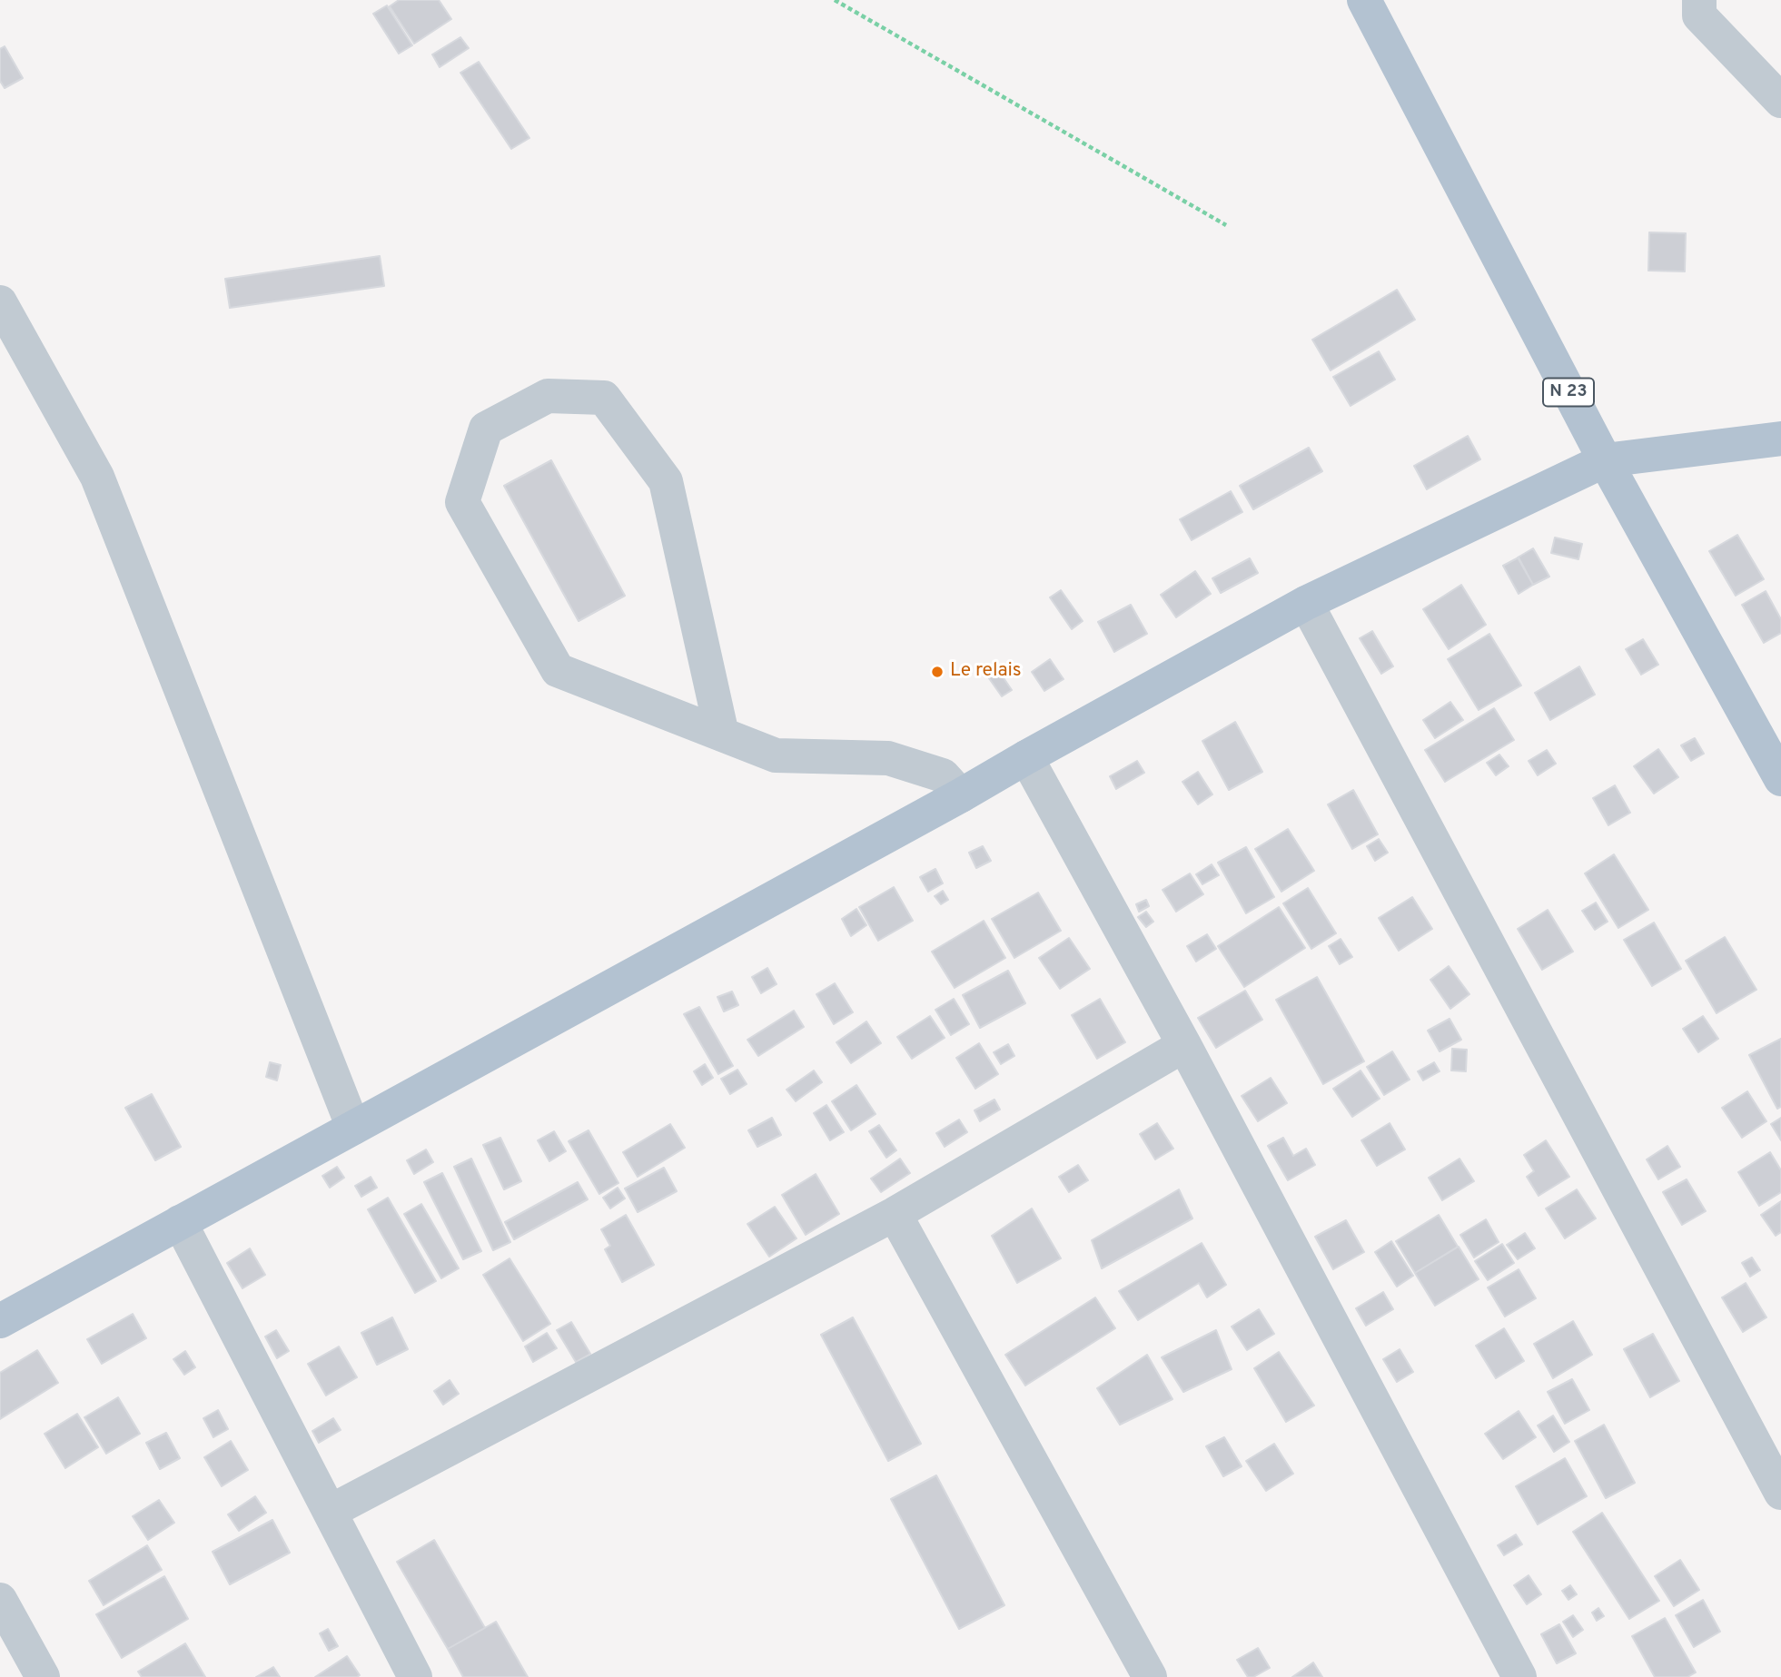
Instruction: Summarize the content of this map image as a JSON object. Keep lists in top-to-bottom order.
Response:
{
  "streets": {
    "main road": ["N 23"]
  },
  "places": ["Le relais"]
}
